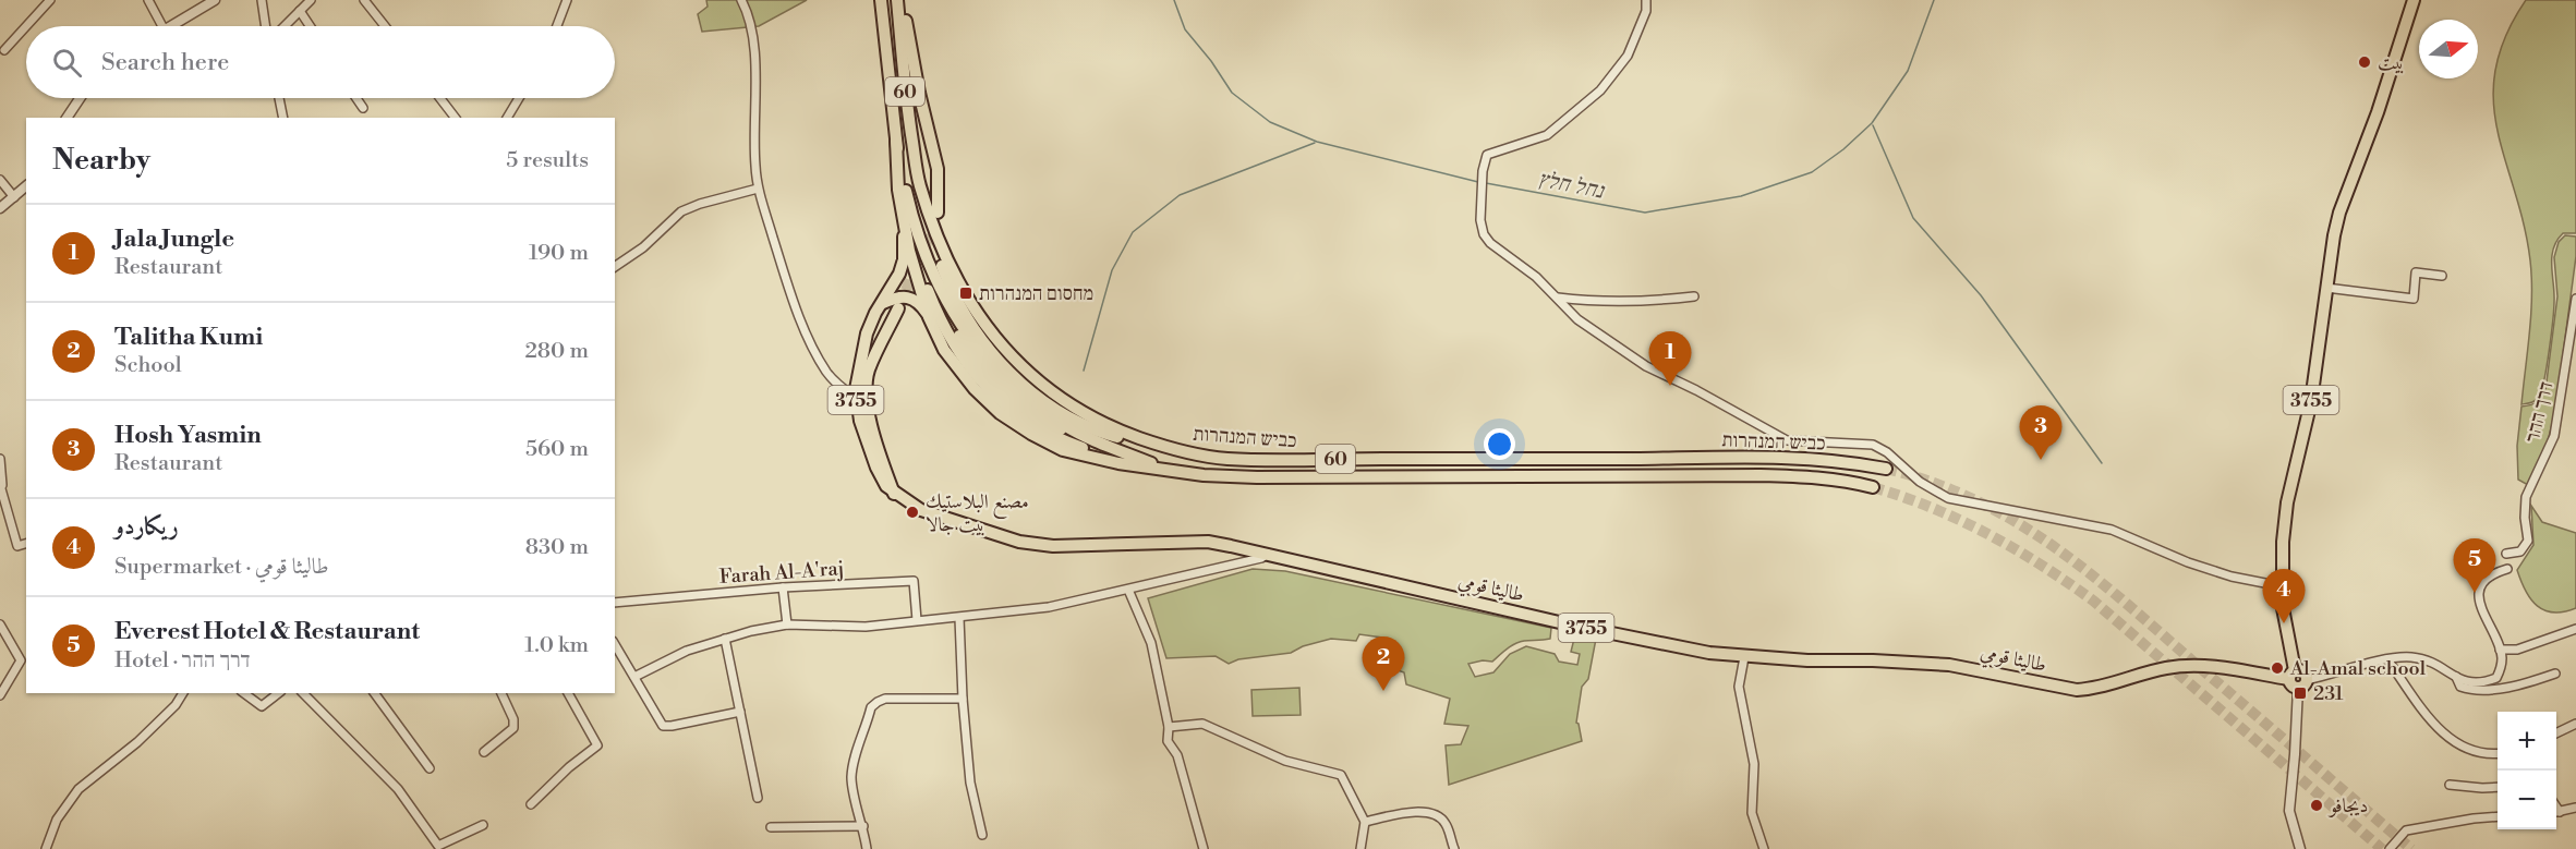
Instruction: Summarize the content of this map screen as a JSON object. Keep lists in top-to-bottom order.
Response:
{
  "streets": {
    "main road": [
      "60",
      "3755",
      "כביש המנהרות",
      "طاليثا قومي"
    ],
    "street": ["דרך ההר", "Farah Al-A'raj"]
  },
  "crossings": [
    ["60", "3755"],
    ["60", "כביש המנהרות"],
    ["3755", "طاليثا قومي"]
  ],
  "water": ["נחל חלץ"],
  "places": {
    "other": [
      "بيت",
      "مصنع البلاستيك بيت جالا",
      "Al-Amal school",
      "ديجافو"
    ],
    "transit": ["מחסום המנהרות", "231"]
  },
  "north": "right",
  "page": {
    "search": "Search here",
    "heading": ["Nearby", "5 results"],
    "list": [
      {
        "mark": "1",
        "name": "Jala Jungle",
        "note": "Restaurant",
        "value": "190 m"
      },
      {
        "mark": "2",
        "name": "Talitha Kumi",
        "note": "School",
        "value": "280 m"
      },
      {
        "mark": "3",
        "name": "Hosh Yasmin",
        "note": "Restaurant",
        "value": "560 m"
      },
      {
        "mark": "4",
        "name": "ريكاردو",
        "note": "Supermarket · طاليثا قومي",
        "value": "830 m"
      },
      {
        "mark": "5",
        "name": "Everest Hotel & Restaurant",
        "note": "Hotel · דרך ההר",
        "value": "1.0 km"
      }
    ],
    "pins": [
      "1",
      "3",
      "5",
      "4",
      "2"
    ],
    "map_buttons": ["+", "−"]
  }
}
